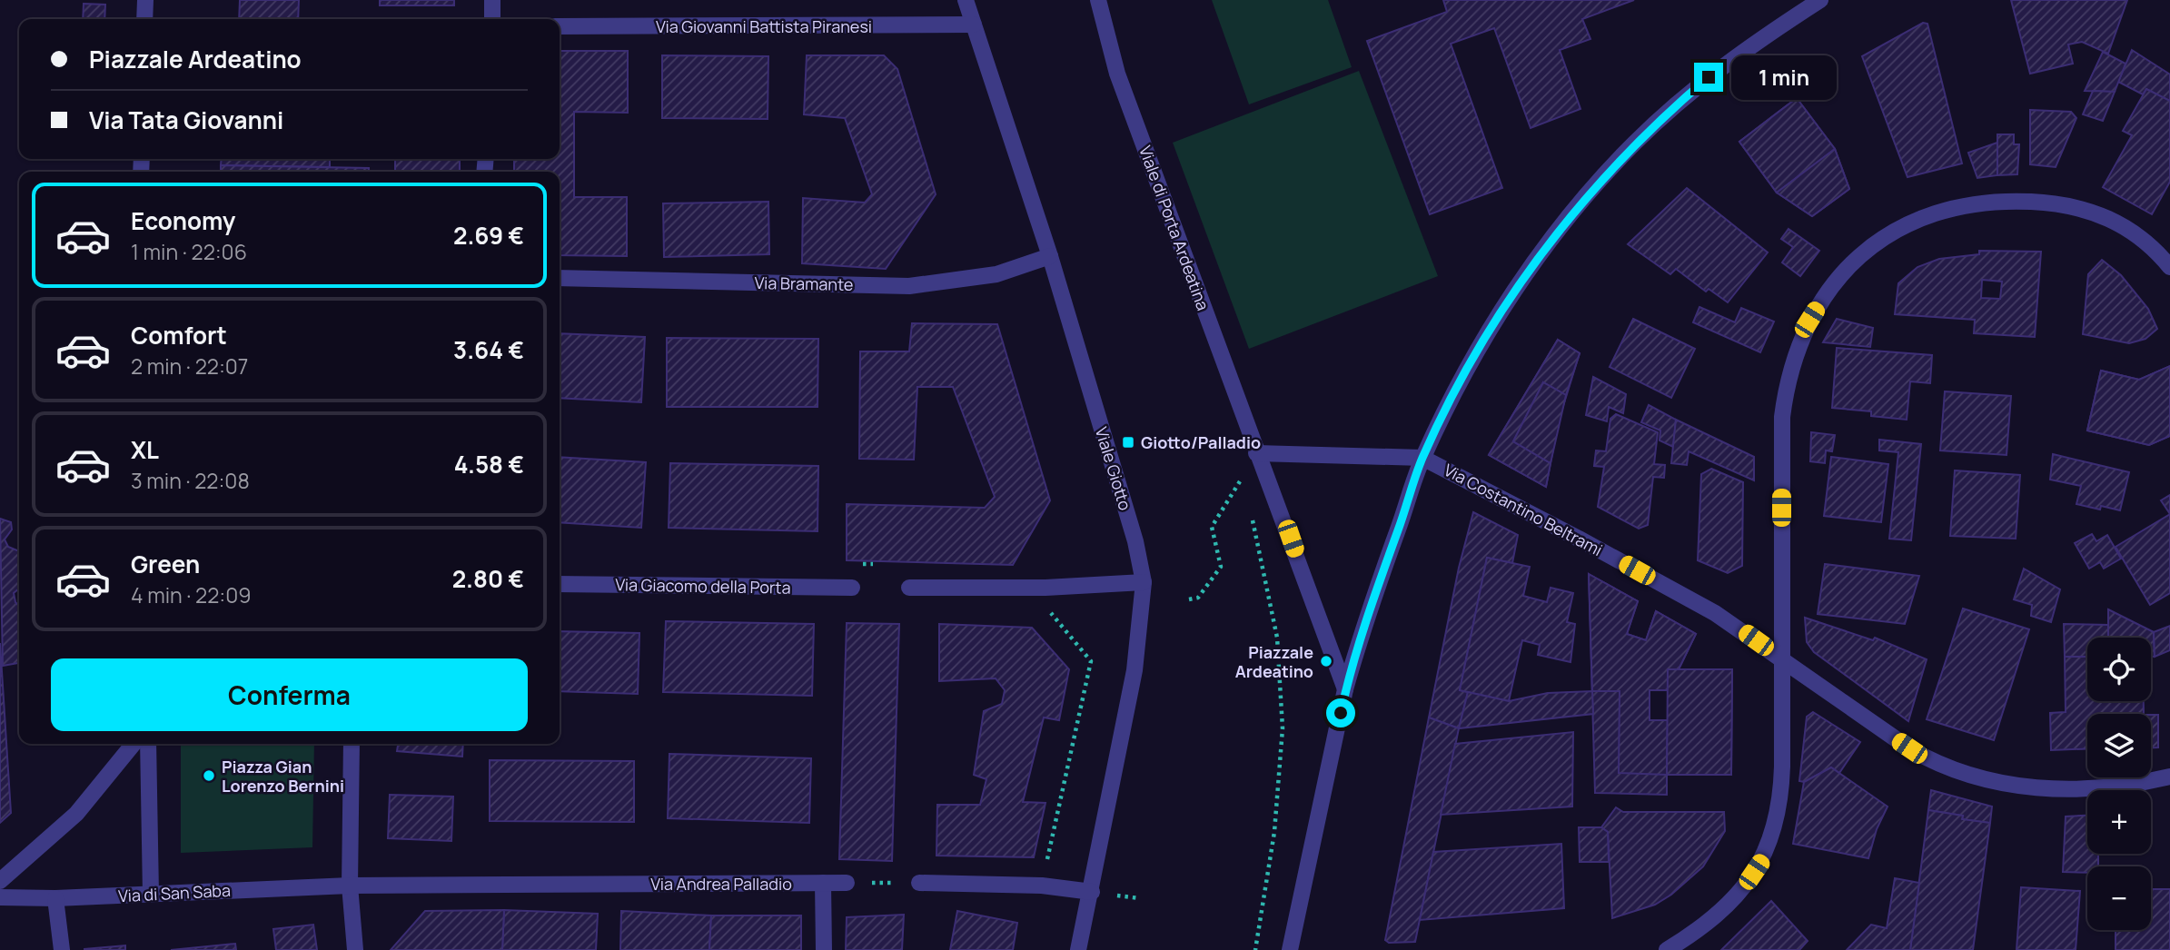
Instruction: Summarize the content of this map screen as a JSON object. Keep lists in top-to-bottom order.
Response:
{
  "streets": {
    "street": [
      "Via Giovanni Battista Piranesi",
      "Viale di Porta Ardeatina",
      "Via Bramante",
      "Viale Giotto",
      "Via Costantino Beltrami",
      "Via Giacomo della Porta",
      "Via Andrea Palladio",
      "Via di San Saba"
    ]
  },
  "crossings": [
    ["Via Giovanni Battista Piranesi", "Viale Giotto"],
    ["Via Bramante", "Viale Giotto"],
    ["Via Andrea Palladio", "Via di San Saba"]
  ],
  "places": {
    "transit": ["Giotto/Palladio"],
    "other": ["Piazzale Ardeatino", "Piazza Gian Lorenzo Bernini"]
  },
  "page": {
    "banner": ["Piazzale Ardeatino", "Via Tata Giovanni"],
    "bubble": "1 min",
    "list": [
      {
        "name": "Economy",
        "note": "1 min · 22:06",
        "value": "2.69 €"
      },
      {
        "name": "Comfort",
        "note": "2 min · 22:07",
        "value": "3.64 €"
      },
      {
        "name": "XL",
        "note": "3 min · 22:08",
        "value": "4.58 €"
      },
      {
        "name": "Green",
        "note": "4 min · 22:09",
        "value": "2.80 €"
      }
    ],
    "map_buttons": ["+", "−"],
    "buttons": "Conferma"
  }
}
